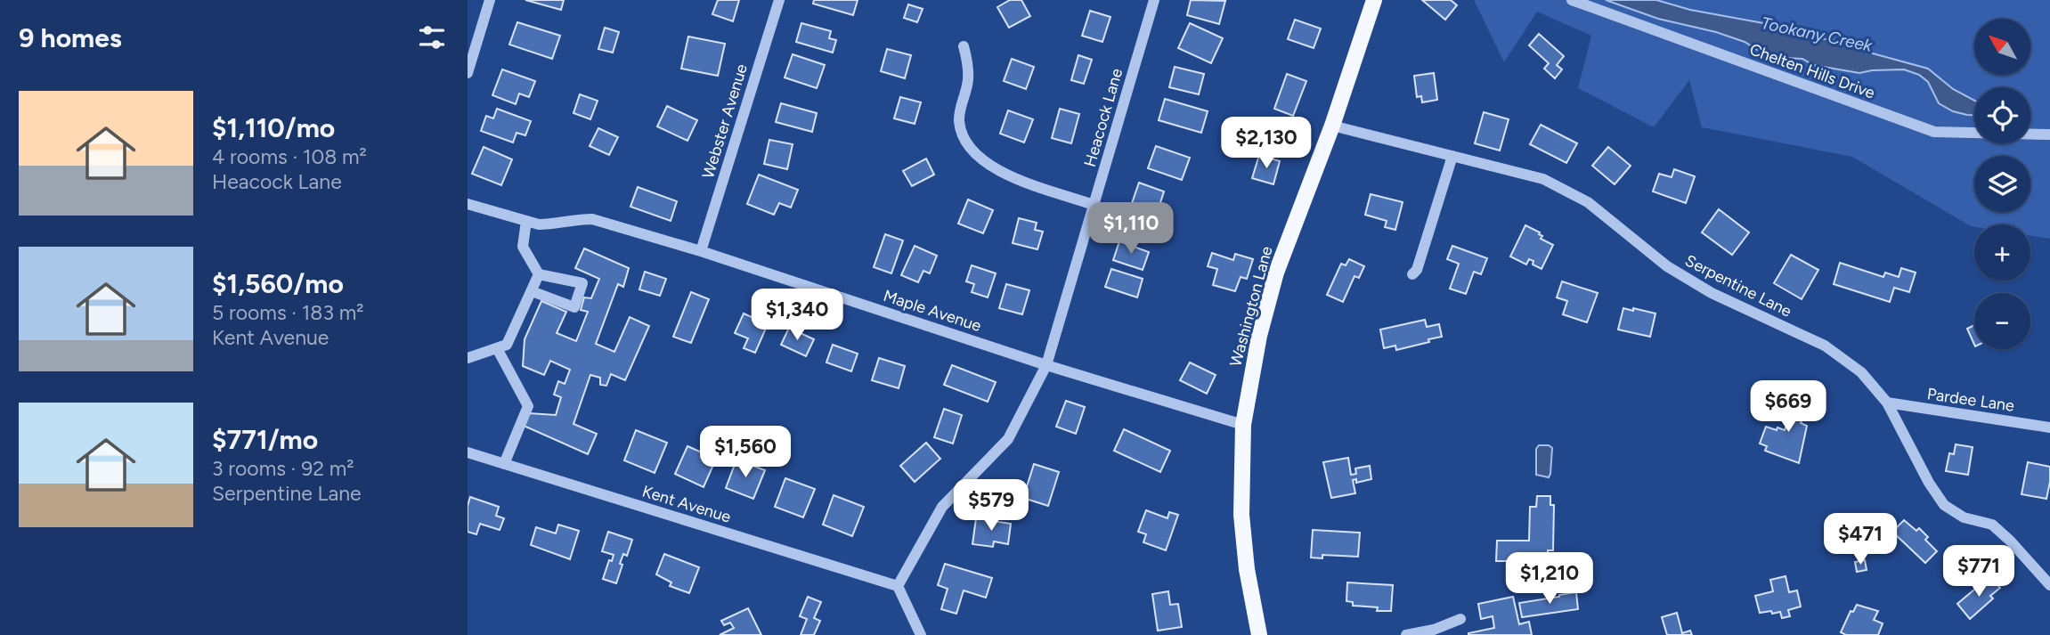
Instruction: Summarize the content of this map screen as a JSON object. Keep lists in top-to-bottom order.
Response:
{
  "streets": {
    "main road": ["Washington Lane"],
    "street": [
      "Chelten Hills Drive",
      "Heacock Lane",
      "Webster Avenue",
      "Serpentine Lane",
      "Maple Avenue",
      "Pardee Lane",
      "Kent Avenue"
    ]
  },
  "crossings": [
    ["Heacock Lane", "Maple Avenue"],
    ["Heacock Lane", "Kent Avenue"],
    ["Webster Avenue", "Maple Avenue"],
    ["Serpentine Lane", "Washington Lane"],
    ["Serpentine Lane", "Pardee Lane"],
    ["Washington Lane", "Maple Avenue"]
  ],
  "water": ["Tookany Creek"],
  "north": "top left",
  "page": {
    "heading": "9 homes",
    "map_buttons": ["+", "−"],
    "list": [
      {
        "name": "$1,110/mo",
        "note": "4 rooms · 108 m² · Heacock Lane"
      },
      {
        "name": "$1,560/mo",
        "note": "5 rooms · 183 m² · Kent Avenue"
      },
      {
        "name": "$771/mo",
        "note": "3 rooms · 92 m² · Serpentine Lane"
      }
    ],
    "price": [
      "$2,130",
      "$1,110",
      "$1,340",
      "$669",
      "$1,560",
      "$579",
      "$471",
      "$771",
      "$1,210"
    ]
  }
}
